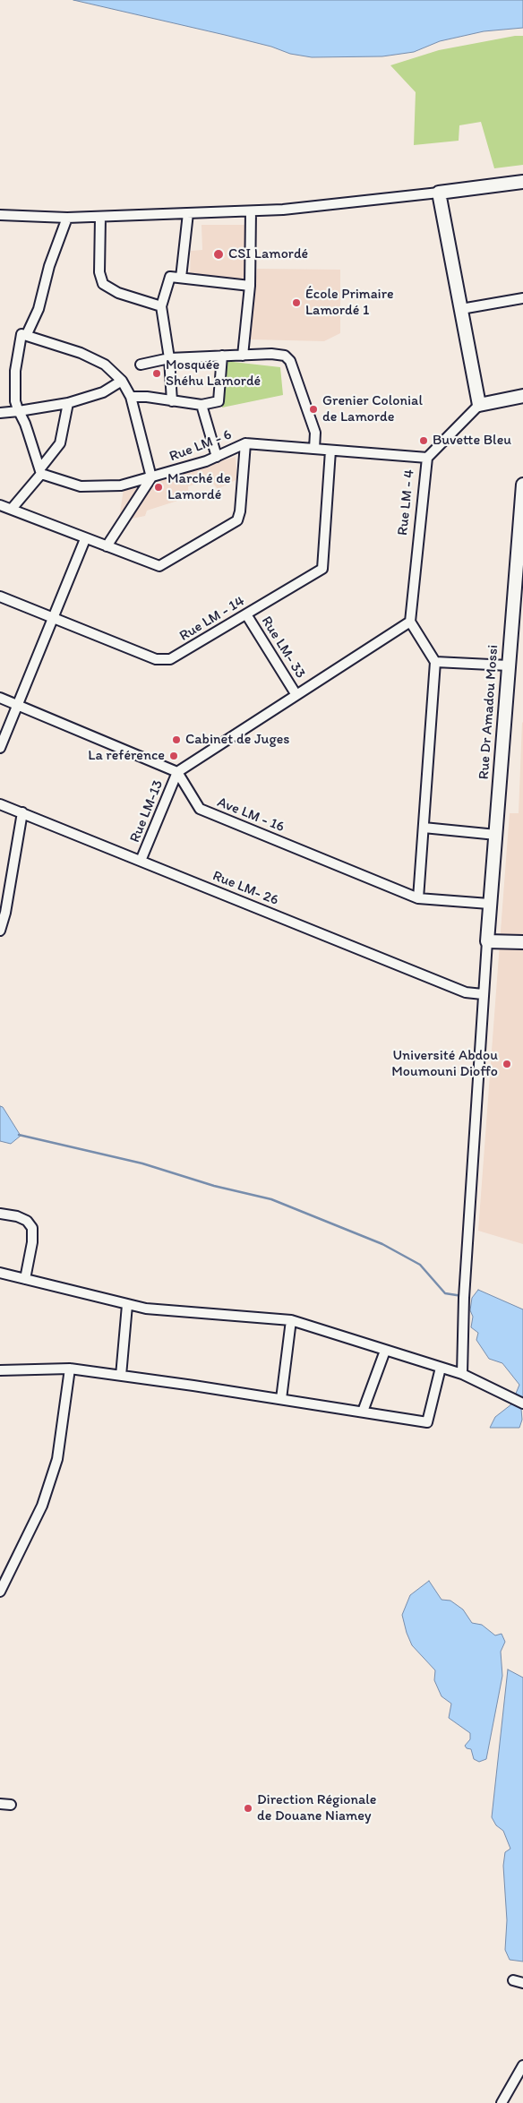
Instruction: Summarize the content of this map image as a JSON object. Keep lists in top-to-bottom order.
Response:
{
  "streets": {
    "street": [
      "Rue LM - 6",
      "Rue LM - 4",
      "Rue LM - 14",
      "Rue LM- 33",
      "Rue Dr Amadou Mossi",
      "Rue LM-13",
      "Ave LM - 16",
      "Rue LM- 26"
    ]
  },
  "crossings": [
    ["Rue LM - 6", "Rue LM - 4"],
    ["Rue LM - 6", "Rue LM - 14"],
    ["Rue LM - 14", "Rue LM- 33"],
    ["Rue Dr Amadou Mossi", "Ave LM - 16"],
    ["Rue LM-13", "Ave LM - 16"],
    ["Rue LM-13", "Rue LM- 26"]
  ],
  "places": [
    "CSI Lamordé",
    "École Primaire Lamordé 1",
    "Mosquée Shéhu Lamordé",
    "Grenier Colonial de Lamorde",
    "Buvette Bleu",
    "Marché de Lamordé",
    "Cabinet de Juges",
    "La reférence",
    "Université Abdou Moumouni Dioffo",
    "Direction Régionale de Douane Niamey"
  ]
}
